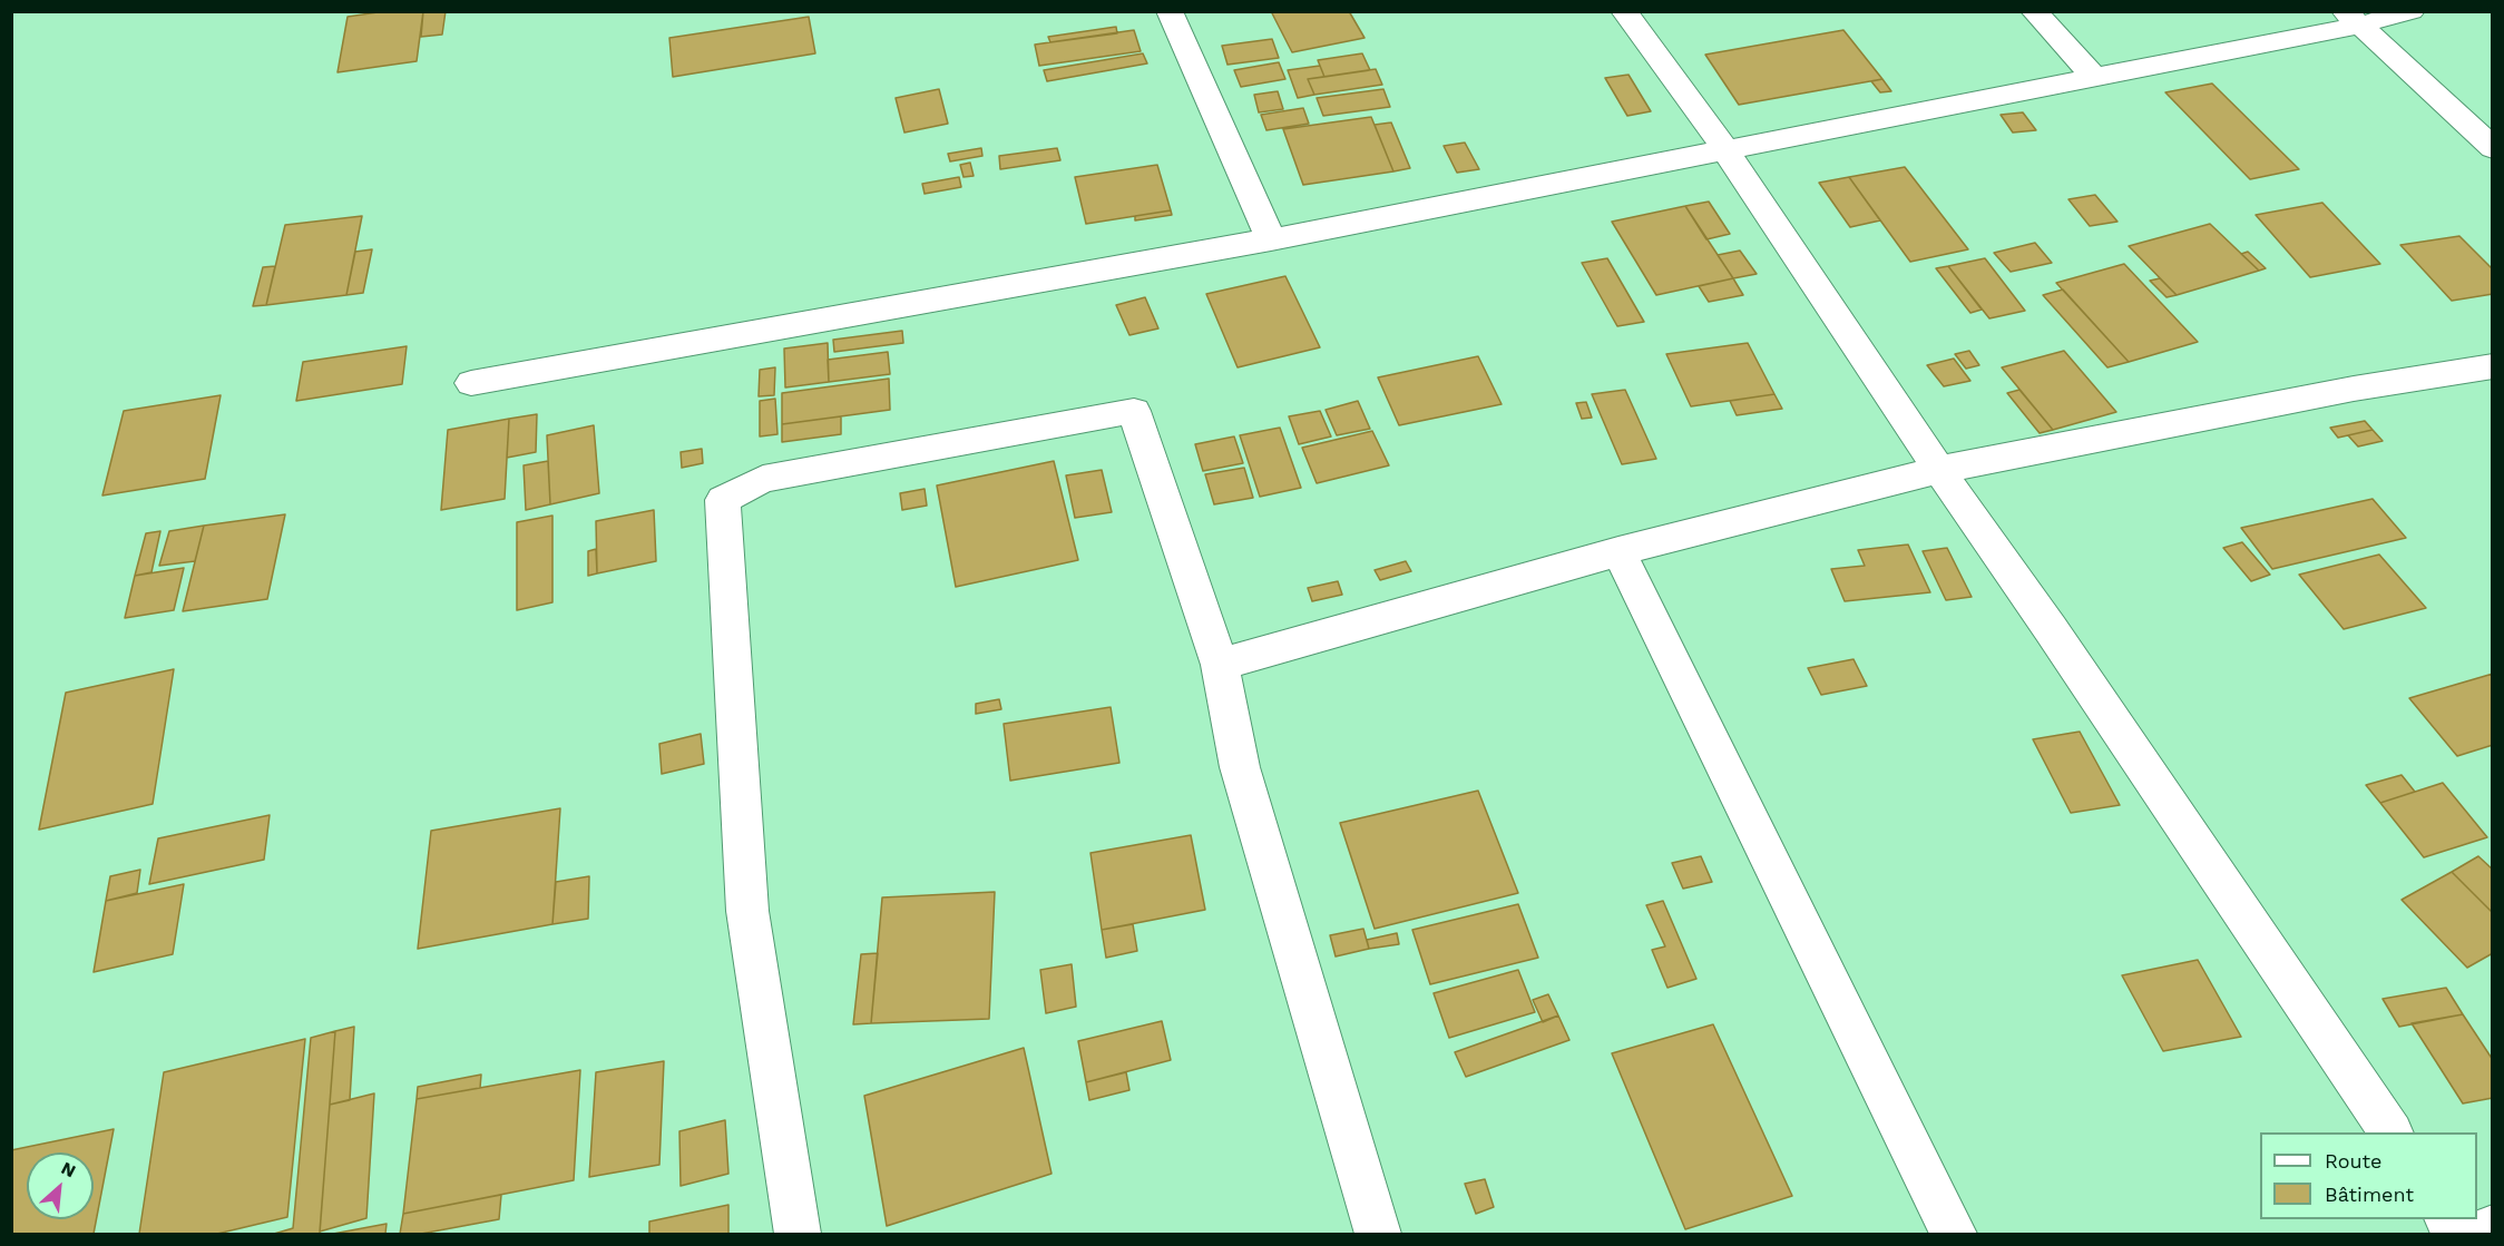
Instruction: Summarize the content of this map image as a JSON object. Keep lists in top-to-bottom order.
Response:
{
  "legend": ["Route", "Bâtiment"],
  "north": "top right"
}
